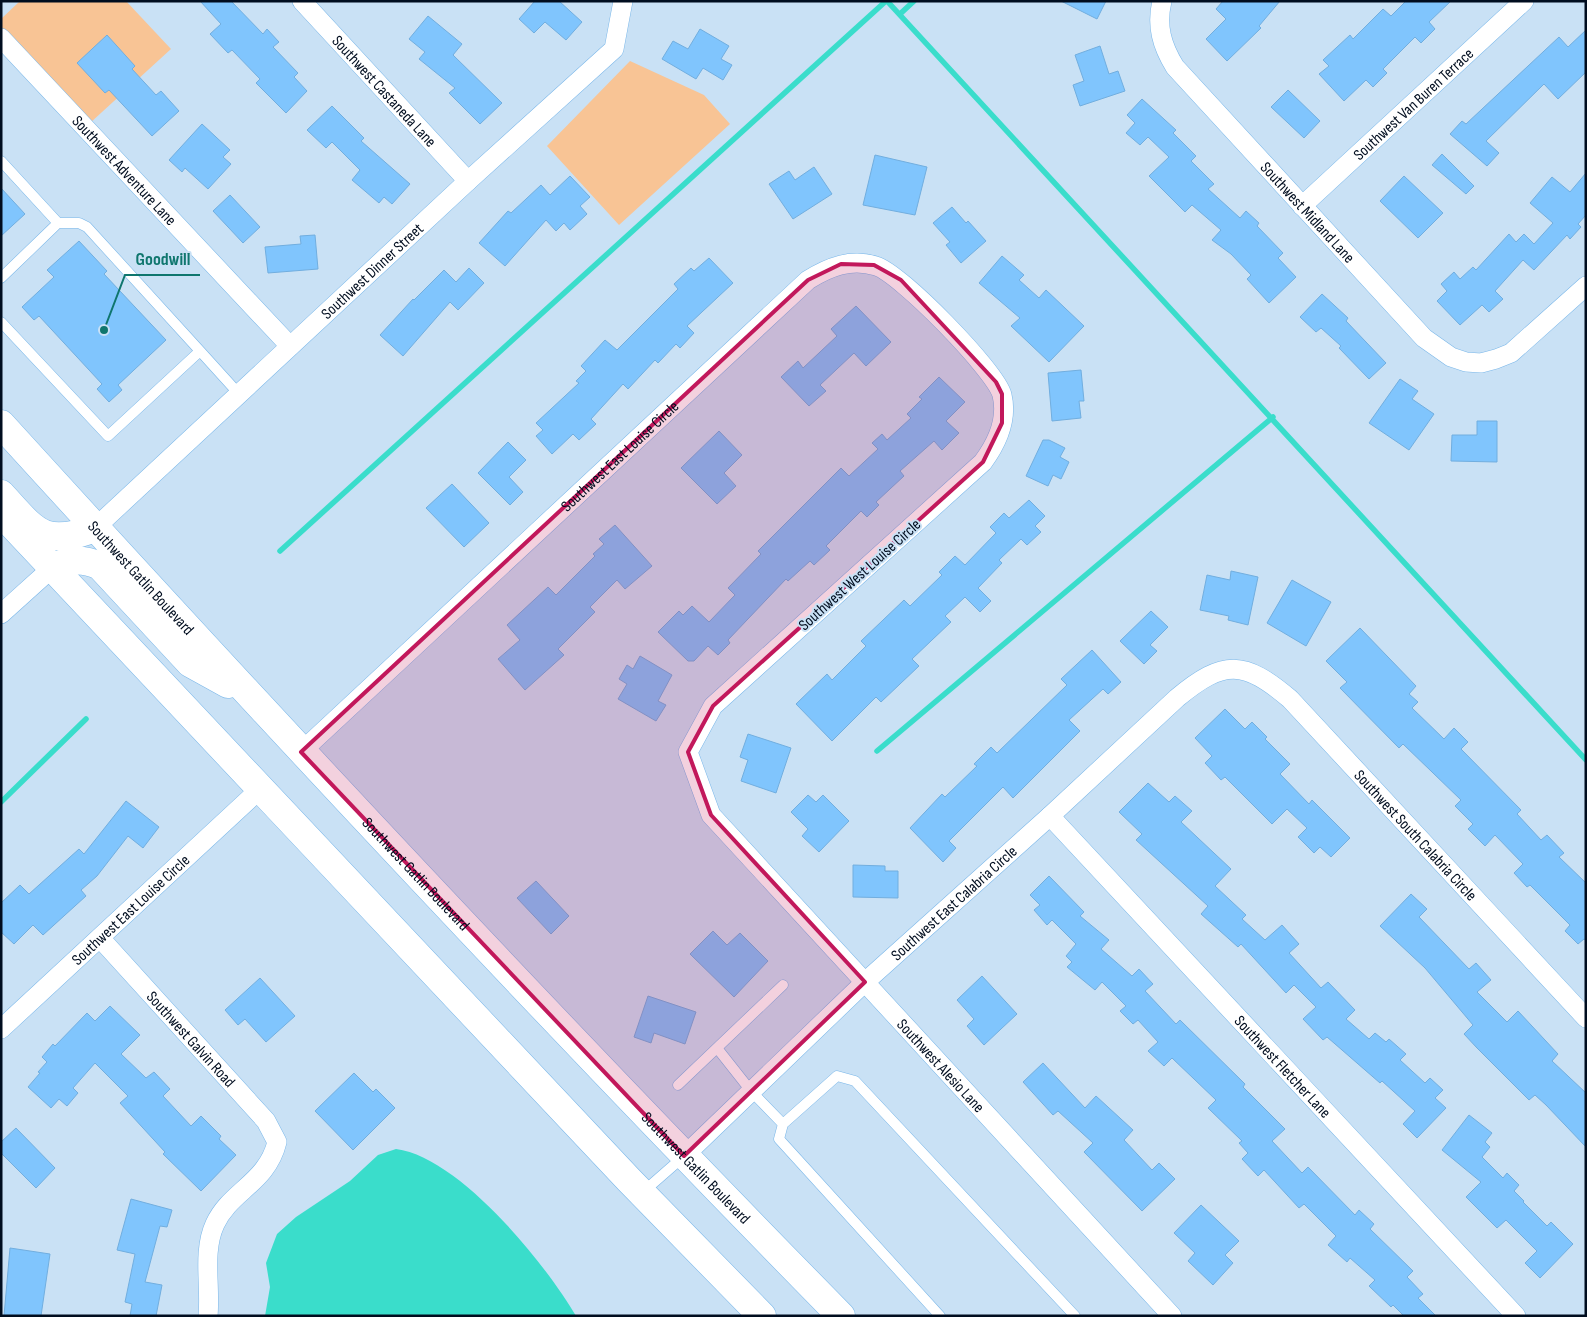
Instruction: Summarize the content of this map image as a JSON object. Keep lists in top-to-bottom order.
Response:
{
  "streets": {
    "main road": ["Southwest Gatlin Boulevard"],
    "street": [
      "Southwest Castaneda Lane",
      "Southwest Van Buren Terrace",
      "Southwest Adventure Lane",
      "Southwest Midland Lane",
      "Southwest Dinner Street",
      "Southwest East Louise Circle",
      "Southwest West Louise Circle",
      "Southwest South Calabria Circle",
      "Southwest East Calabria Circle",
      "Southwest Galvin Road",
      "Southwest Alesio Lane",
      "Southwest Fletcher Lane"
    ]
  },
  "crossings": [
    ["Southwest Castaneda Lane", "Southwest Dinner Street"],
    ["Southwest Van Buren Terrace", "Southwest Midland Lane"],
    ["Southwest Adventure Lane", "Southwest Dinner Street"],
    ["Southwest Dinner Street", "Southwest Gatlin Boulevard"],
    ["Southwest East Louise Circle", "Southwest West Louise Circle"],
    ["Southwest East Louise Circle", "Southwest Gatlin Boulevard"],
    ["Southwest East Louise Circle", "Southwest Galvin Road"],
    ["Southwest West Louise Circle", "Southwest Alesio Lane"],
    ["Southwest Gatlin Boulevard", "Southwest East Calabria Circle"],
    ["Southwest South Calabria Circle", "Southwest East Calabria Circle"],
    ["Southwest East Calabria Circle", "Southwest Alesio Lane"],
    ["Southwest East Calabria Circle", "Southwest Fletcher Lane"]
  ],
  "places": ["Goodwill"]
}
